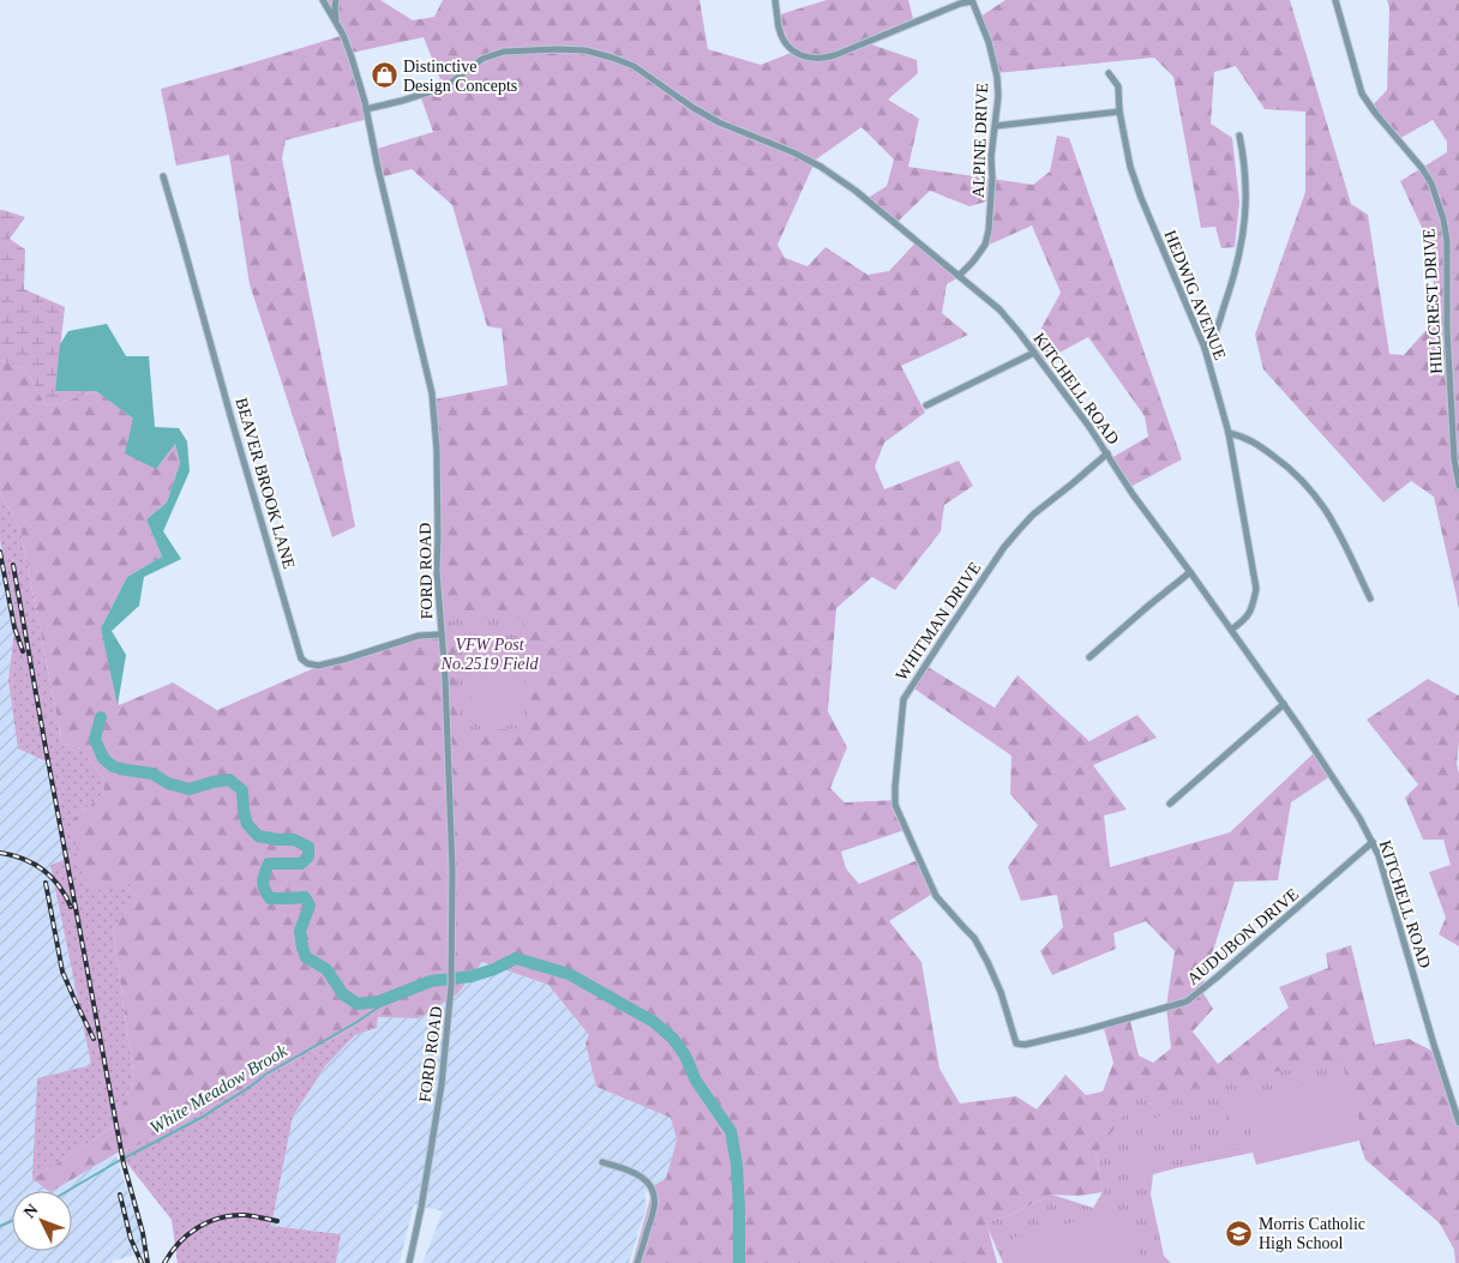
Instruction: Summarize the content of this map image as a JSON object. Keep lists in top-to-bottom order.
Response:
{
  "streets": {
    "street": [
      "ALPINE DRIVE",
      "HEDWIG AVENUE",
      "HILLCREST DRIVE",
      "KITCHELL ROAD",
      "BEAVER BROOK LANE",
      "FORD ROAD",
      "WHITMAN DRIVE",
      "AUDUBON DRIVE"
    ]
  },
  "crossings": [
    ["ALPINE DRIVE", "KITCHELL ROAD"],
    ["HEDWIG AVENUE", "KITCHELL ROAD"],
    ["KITCHELL ROAD", "FORD ROAD"],
    ["KITCHELL ROAD", "WHITMAN DRIVE"],
    ["KITCHELL ROAD", "AUDUBON DRIVE"],
    ["BEAVER BROOK LANE", "FORD ROAD"],
    ["WHITMAN DRIVE", "AUDUBON DRIVE"]
  ],
  "water": ["White Meadow Brook"],
  "parks": ["VFW Post No.2519 Field"],
  "places": {
    "shop": ["Distinctive Design Concepts"],
    "school or university": ["Morris Catholic High School"]
  },
  "north": "top left"
}
